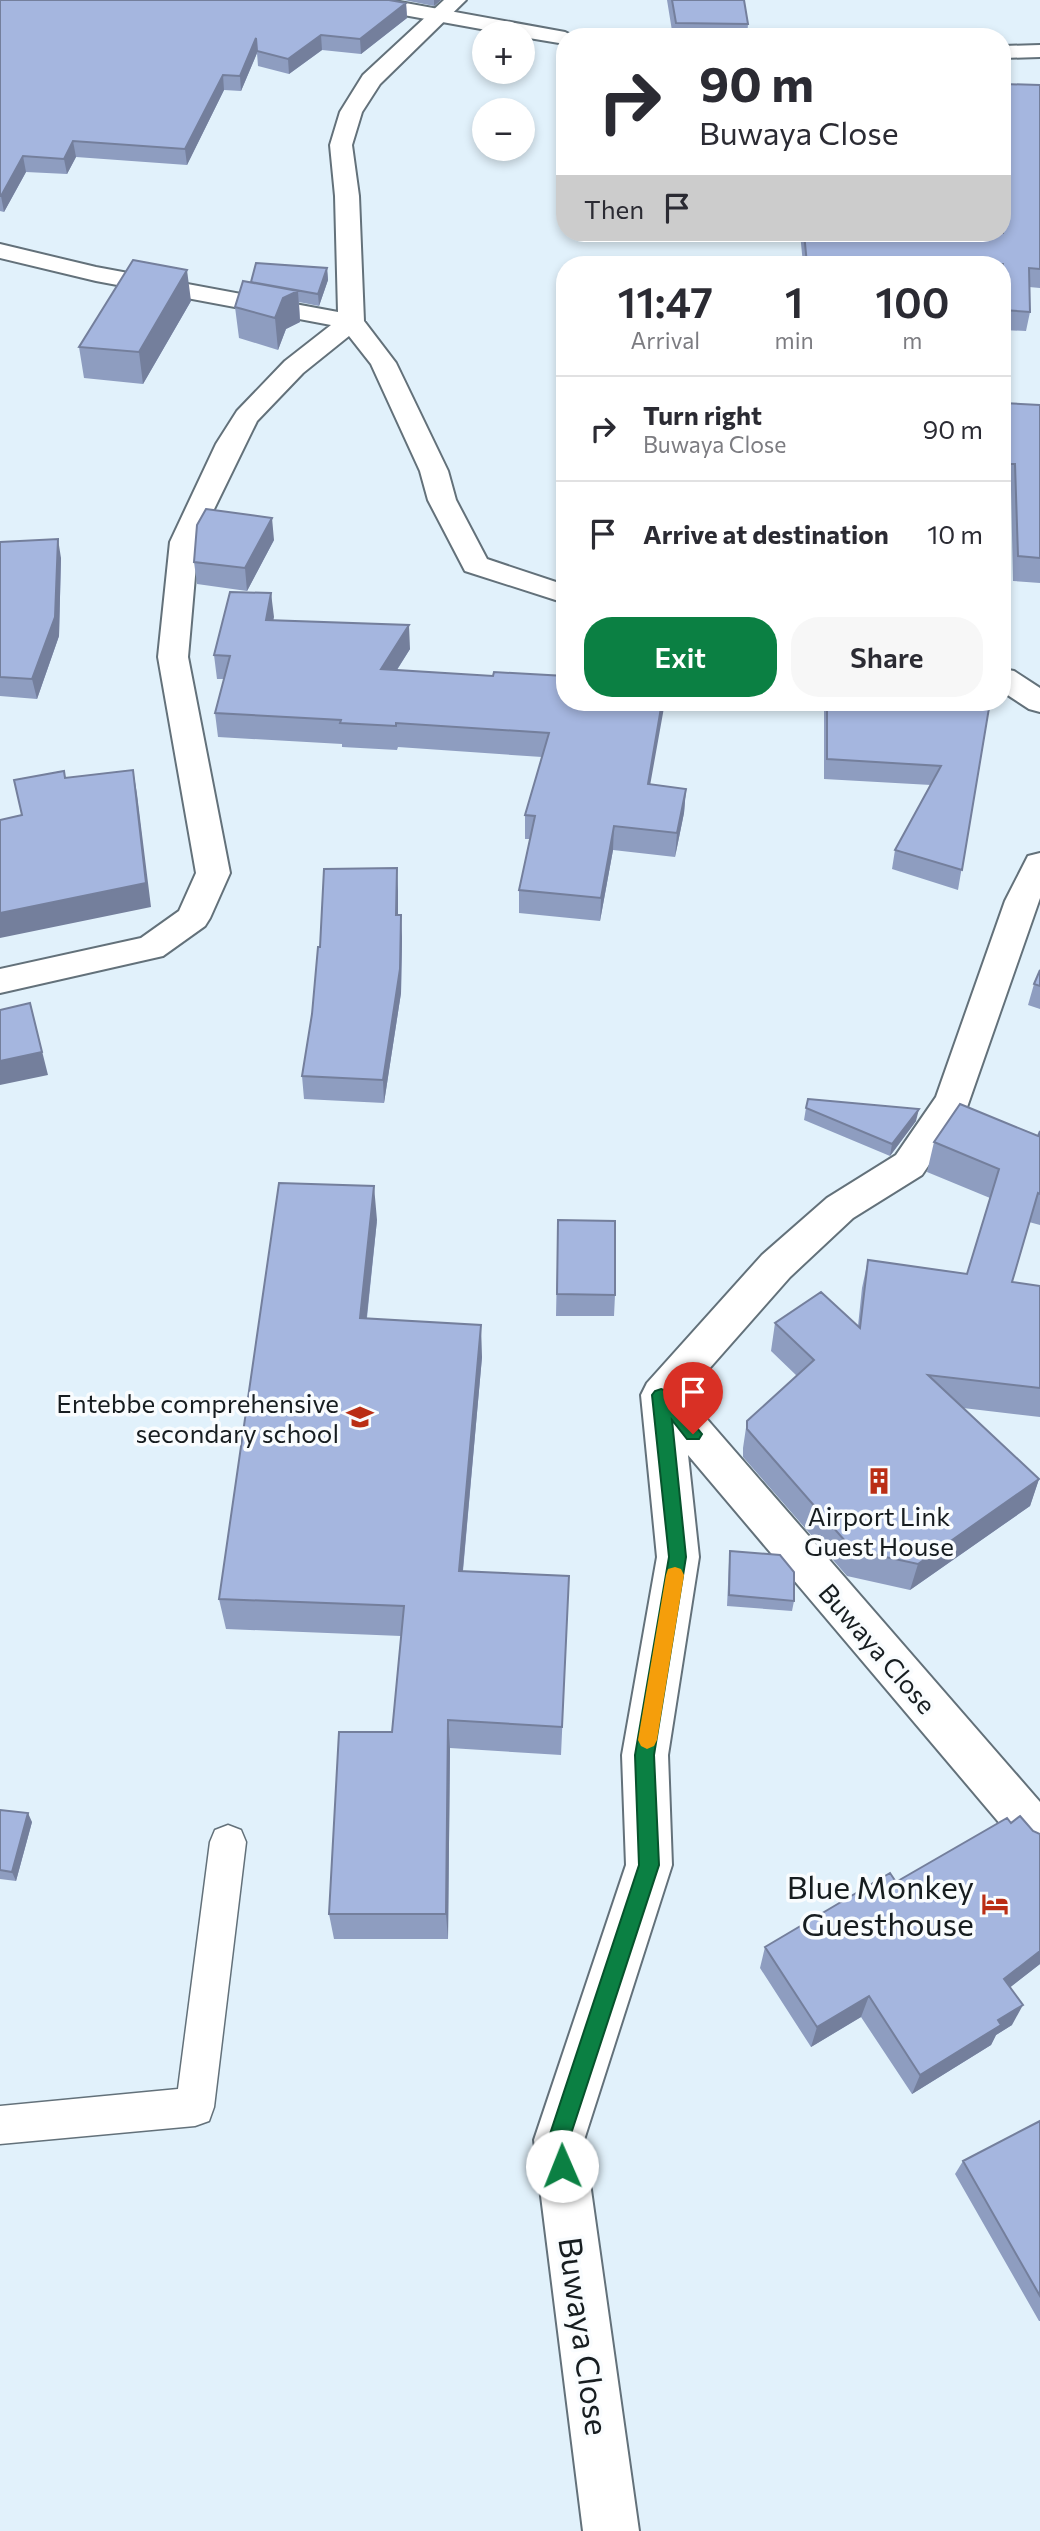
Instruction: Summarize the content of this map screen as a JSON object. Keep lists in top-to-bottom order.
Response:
{
  "streets": {
    "street": ["Buwaya Close"]
  },
  "places": {
    "school or university": ["Entebbe comprehensive secondary school"],
    "building": ["Airport Link Guest House"],
    "hotel": ["Blue Monkey Guesthouse"]
  },
  "page": {
    "map_buttons": ["+", "−"],
    "turn": ["90 m", "Buwaya Close"],
    "then": "Then",
    "eta": [
      "11:47",
      "Arrival",
      "1",
      "min",
      "100",
      "m"
    ],
    "list": [
      {
        "name": "Turn right",
        "note": "Buwaya Close",
        "value": "90 m"
      },
      {
        "name": "Arrive at destination",
        "value": "10 m"
      }
    ],
    "buttons": ["Exit", "Share"]
  }
}
